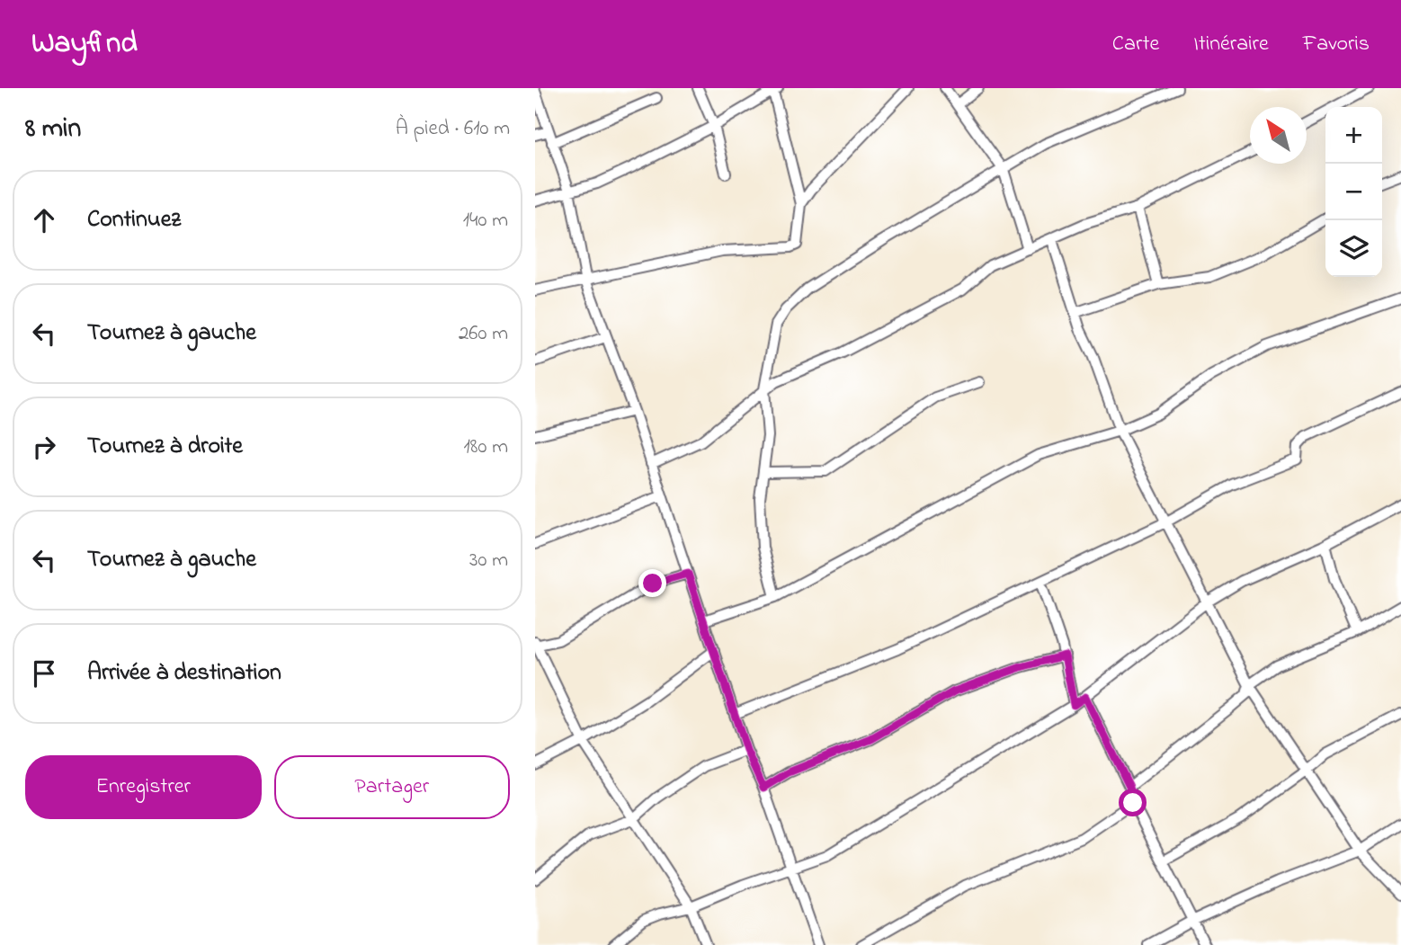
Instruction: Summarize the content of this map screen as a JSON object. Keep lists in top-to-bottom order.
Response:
{
  "north": "top left",
  "page": {
    "header": "Wayfind",
    "nav": ["Carte", "Itinéraire", "Favoris"],
    "heading": ["8 min", "À pied · 610 m"],
    "map_buttons": ["+", "−"],
    "list": [
      ["Continuez", "140 m"],
      ["Tournez à gauche", "260 m"],
      ["Tournez à droite", "180 m"],
      ["Tournez à gauche", "30 m"],
      "Arrivée à destination"
    ],
    "buttons": ["Enregistrer", "Partager"]
  }
}
